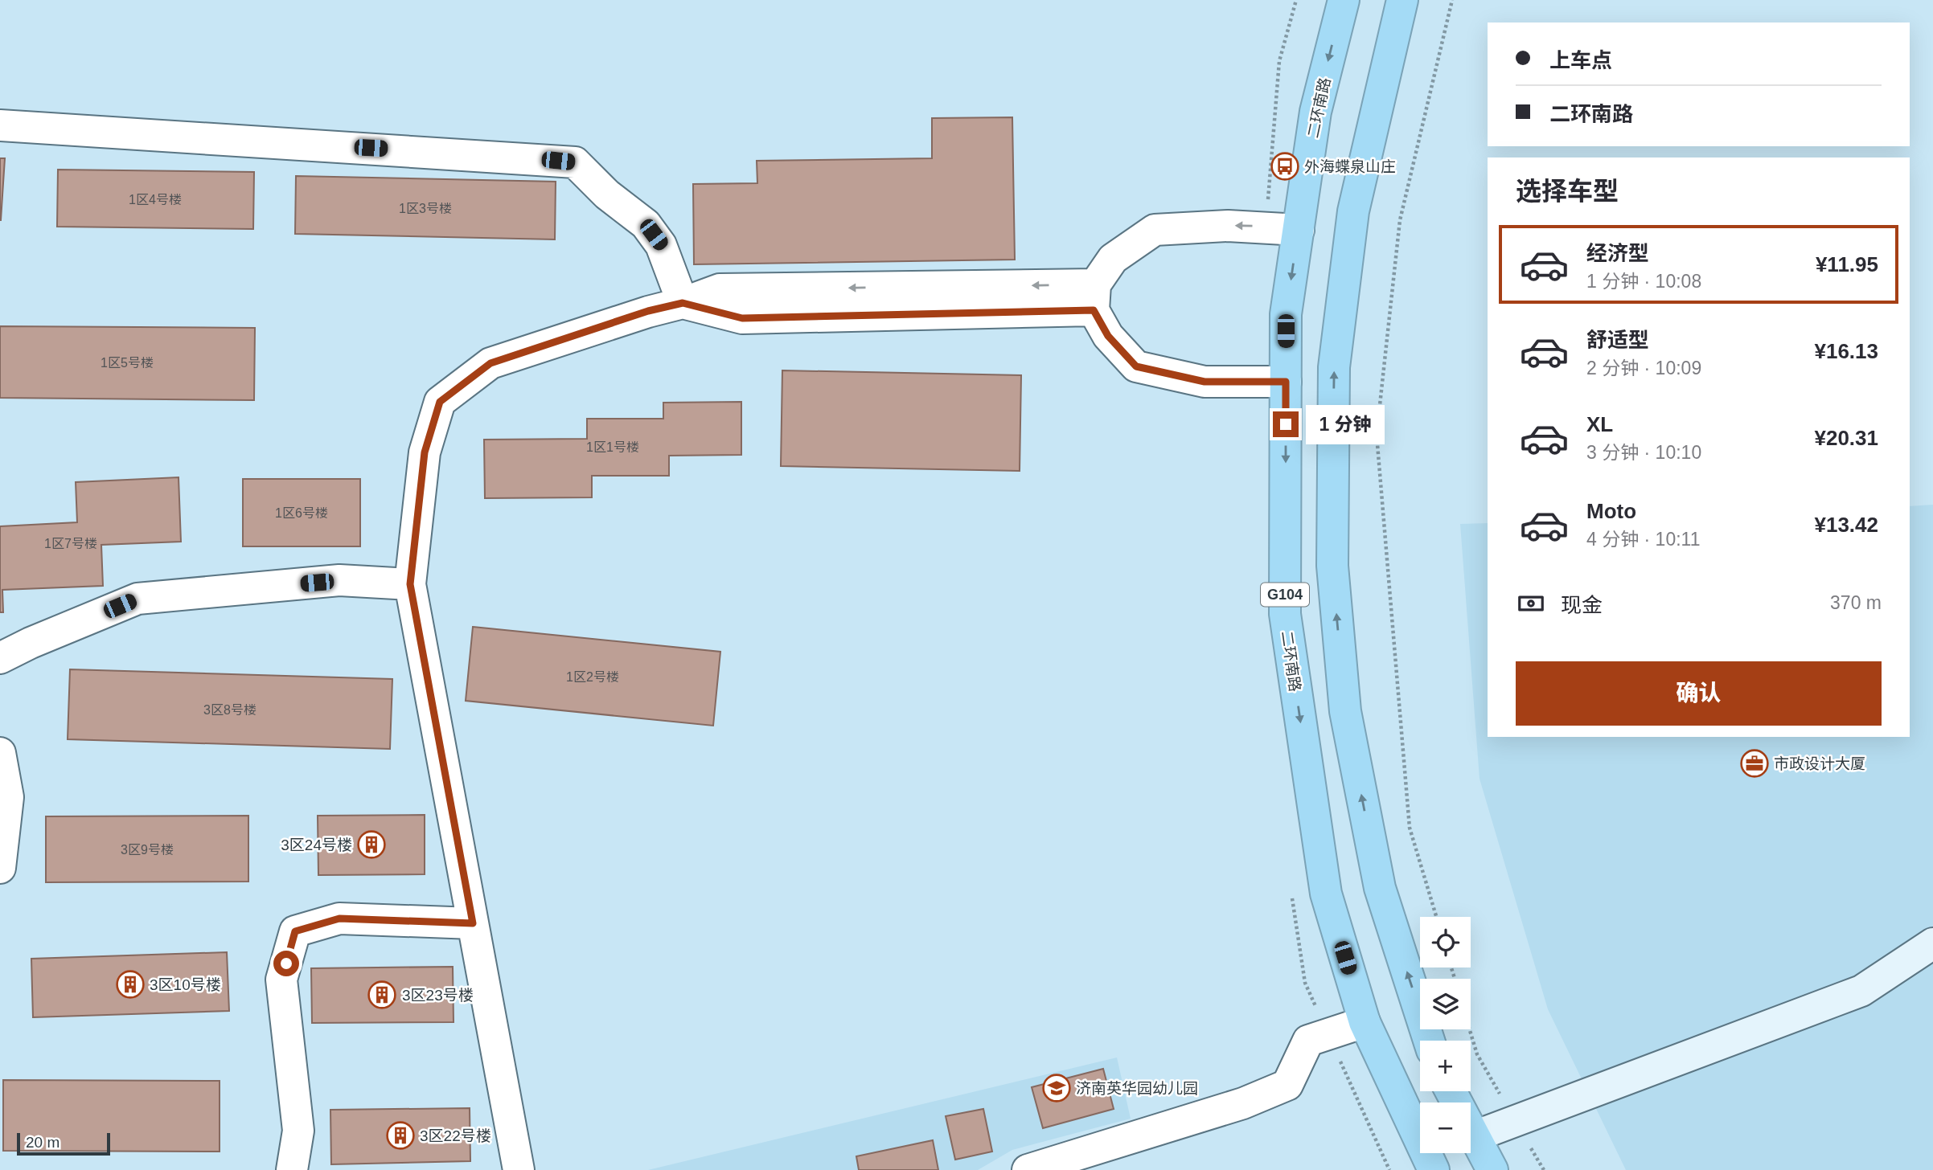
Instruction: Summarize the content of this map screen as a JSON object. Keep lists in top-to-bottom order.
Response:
{
  "streets": {
    "highway": ["二环南路", "G104"]
  },
  "places": {
    "bus stop": ["外海蝶泉山庄"],
    "office": ["市政设计大厦"],
    "building": [
      "3区24号楼",
      "3区10号楼",
      "3区23号楼",
      "3区22号楼"
    ],
    "school or university": ["济南英华园幼儿园"]
  },
  "house_numbers": [
    "1区4号楼",
    "1区3号楼",
    "1区5号楼",
    "1区1号楼",
    "1区6号楼",
    "1区7号楼",
    "1区2号楼",
    "3区8号楼",
    "3区9号楼"
  ],
  "scale_bar": "20 m",
  "page": {
    "banner": ["上车点", "二环南路"],
    "heading": "选择车型",
    "list": [
      {
        "name": "经济型",
        "note": "1 分钟 · 10:08",
        "value": "¥11.95"
      },
      {
        "name": "舒适型",
        "note": "2 分钟 · 10:09",
        "value": "¥16.13"
      },
      {
        "name": "XL",
        "note": "3 分钟 · 10:10",
        "value": "¥20.31"
      },
      {
        "name": "Moto",
        "note": "4 分钟 · 10:11",
        "value": "¥13.42"
      }
    ],
    "bubble": "1 分钟",
    "pay": ["现金", "370 m"],
    "buttons": "确认",
    "map_buttons": ["+", "−"],
    "scale": "20 m"
  }
}
